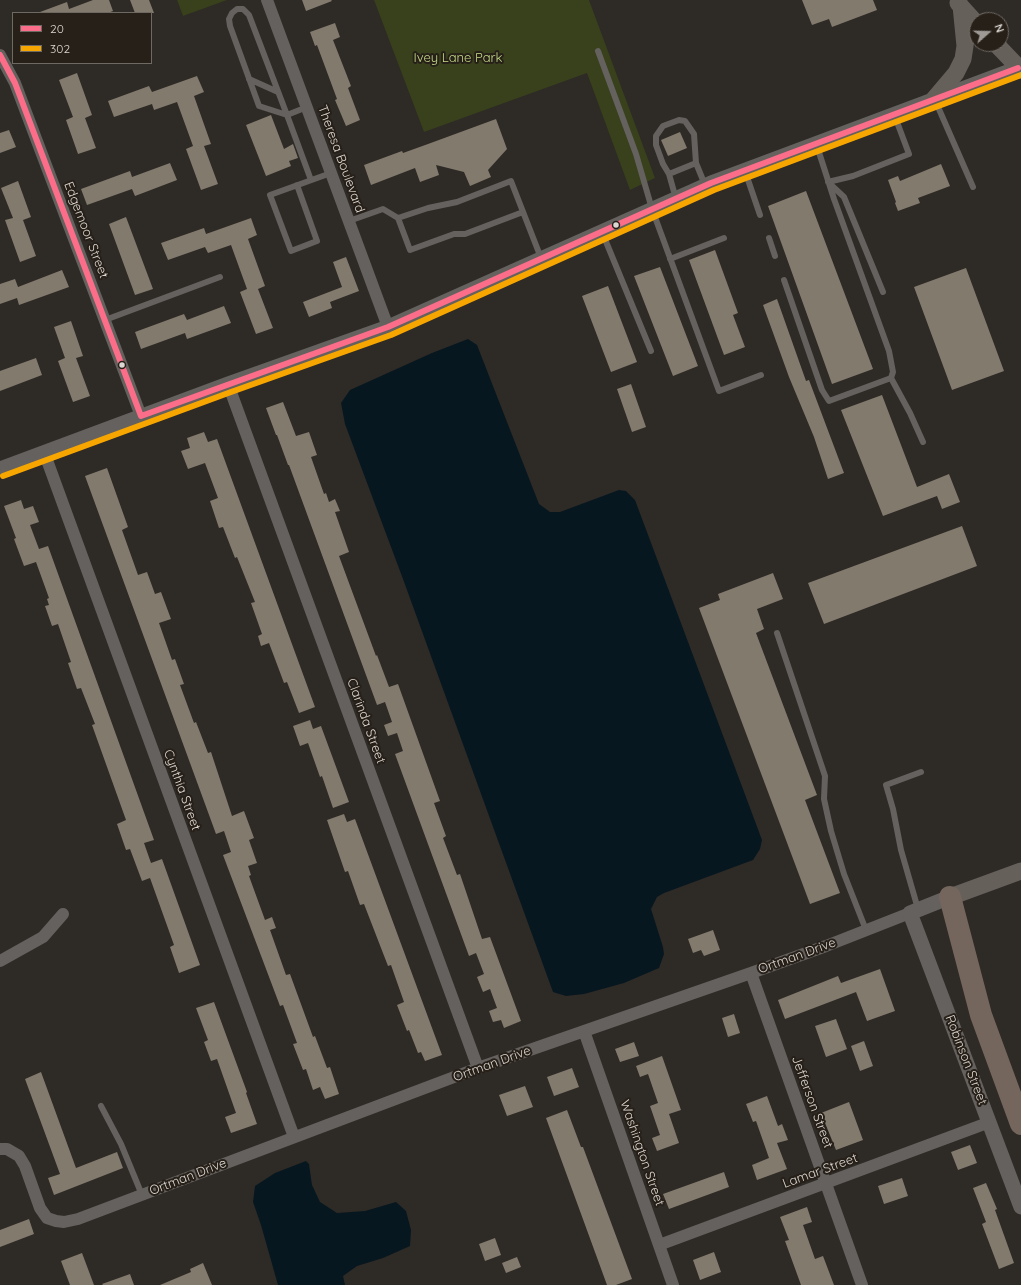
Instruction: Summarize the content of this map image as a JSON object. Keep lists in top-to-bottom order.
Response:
{
  "streets": {
    "main road": ["Ortman Drive"],
    "street": [
      "Theresa Boulevard",
      "Edgemoor Street",
      "Clarinda Street",
      "Cynthia Street",
      "Robinson Street",
      "Jefferson Street",
      "Washington Street",
      "Lamar Street"
    ]
  },
  "crossings": [
    ["Clarinda Street", "Ortman Drive"],
    ["Cynthia Street", "Ortman Drive"],
    ["Ortman Drive", "Robinson Street"],
    ["Ortman Drive", "Jefferson Street"],
    ["Ortman Drive", "Washington Street"],
    ["Robinson Street", "Lamar Street"],
    ["Jefferson Street", "Lamar Street"],
    ["Washington Street", "Lamar Street"]
  ],
  "parks": ["Ivey Lane Park"],
  "lines": ["transit line 20", "transit line 302"],
  "legend": ["20", "302"],
  "north": "right"
}
